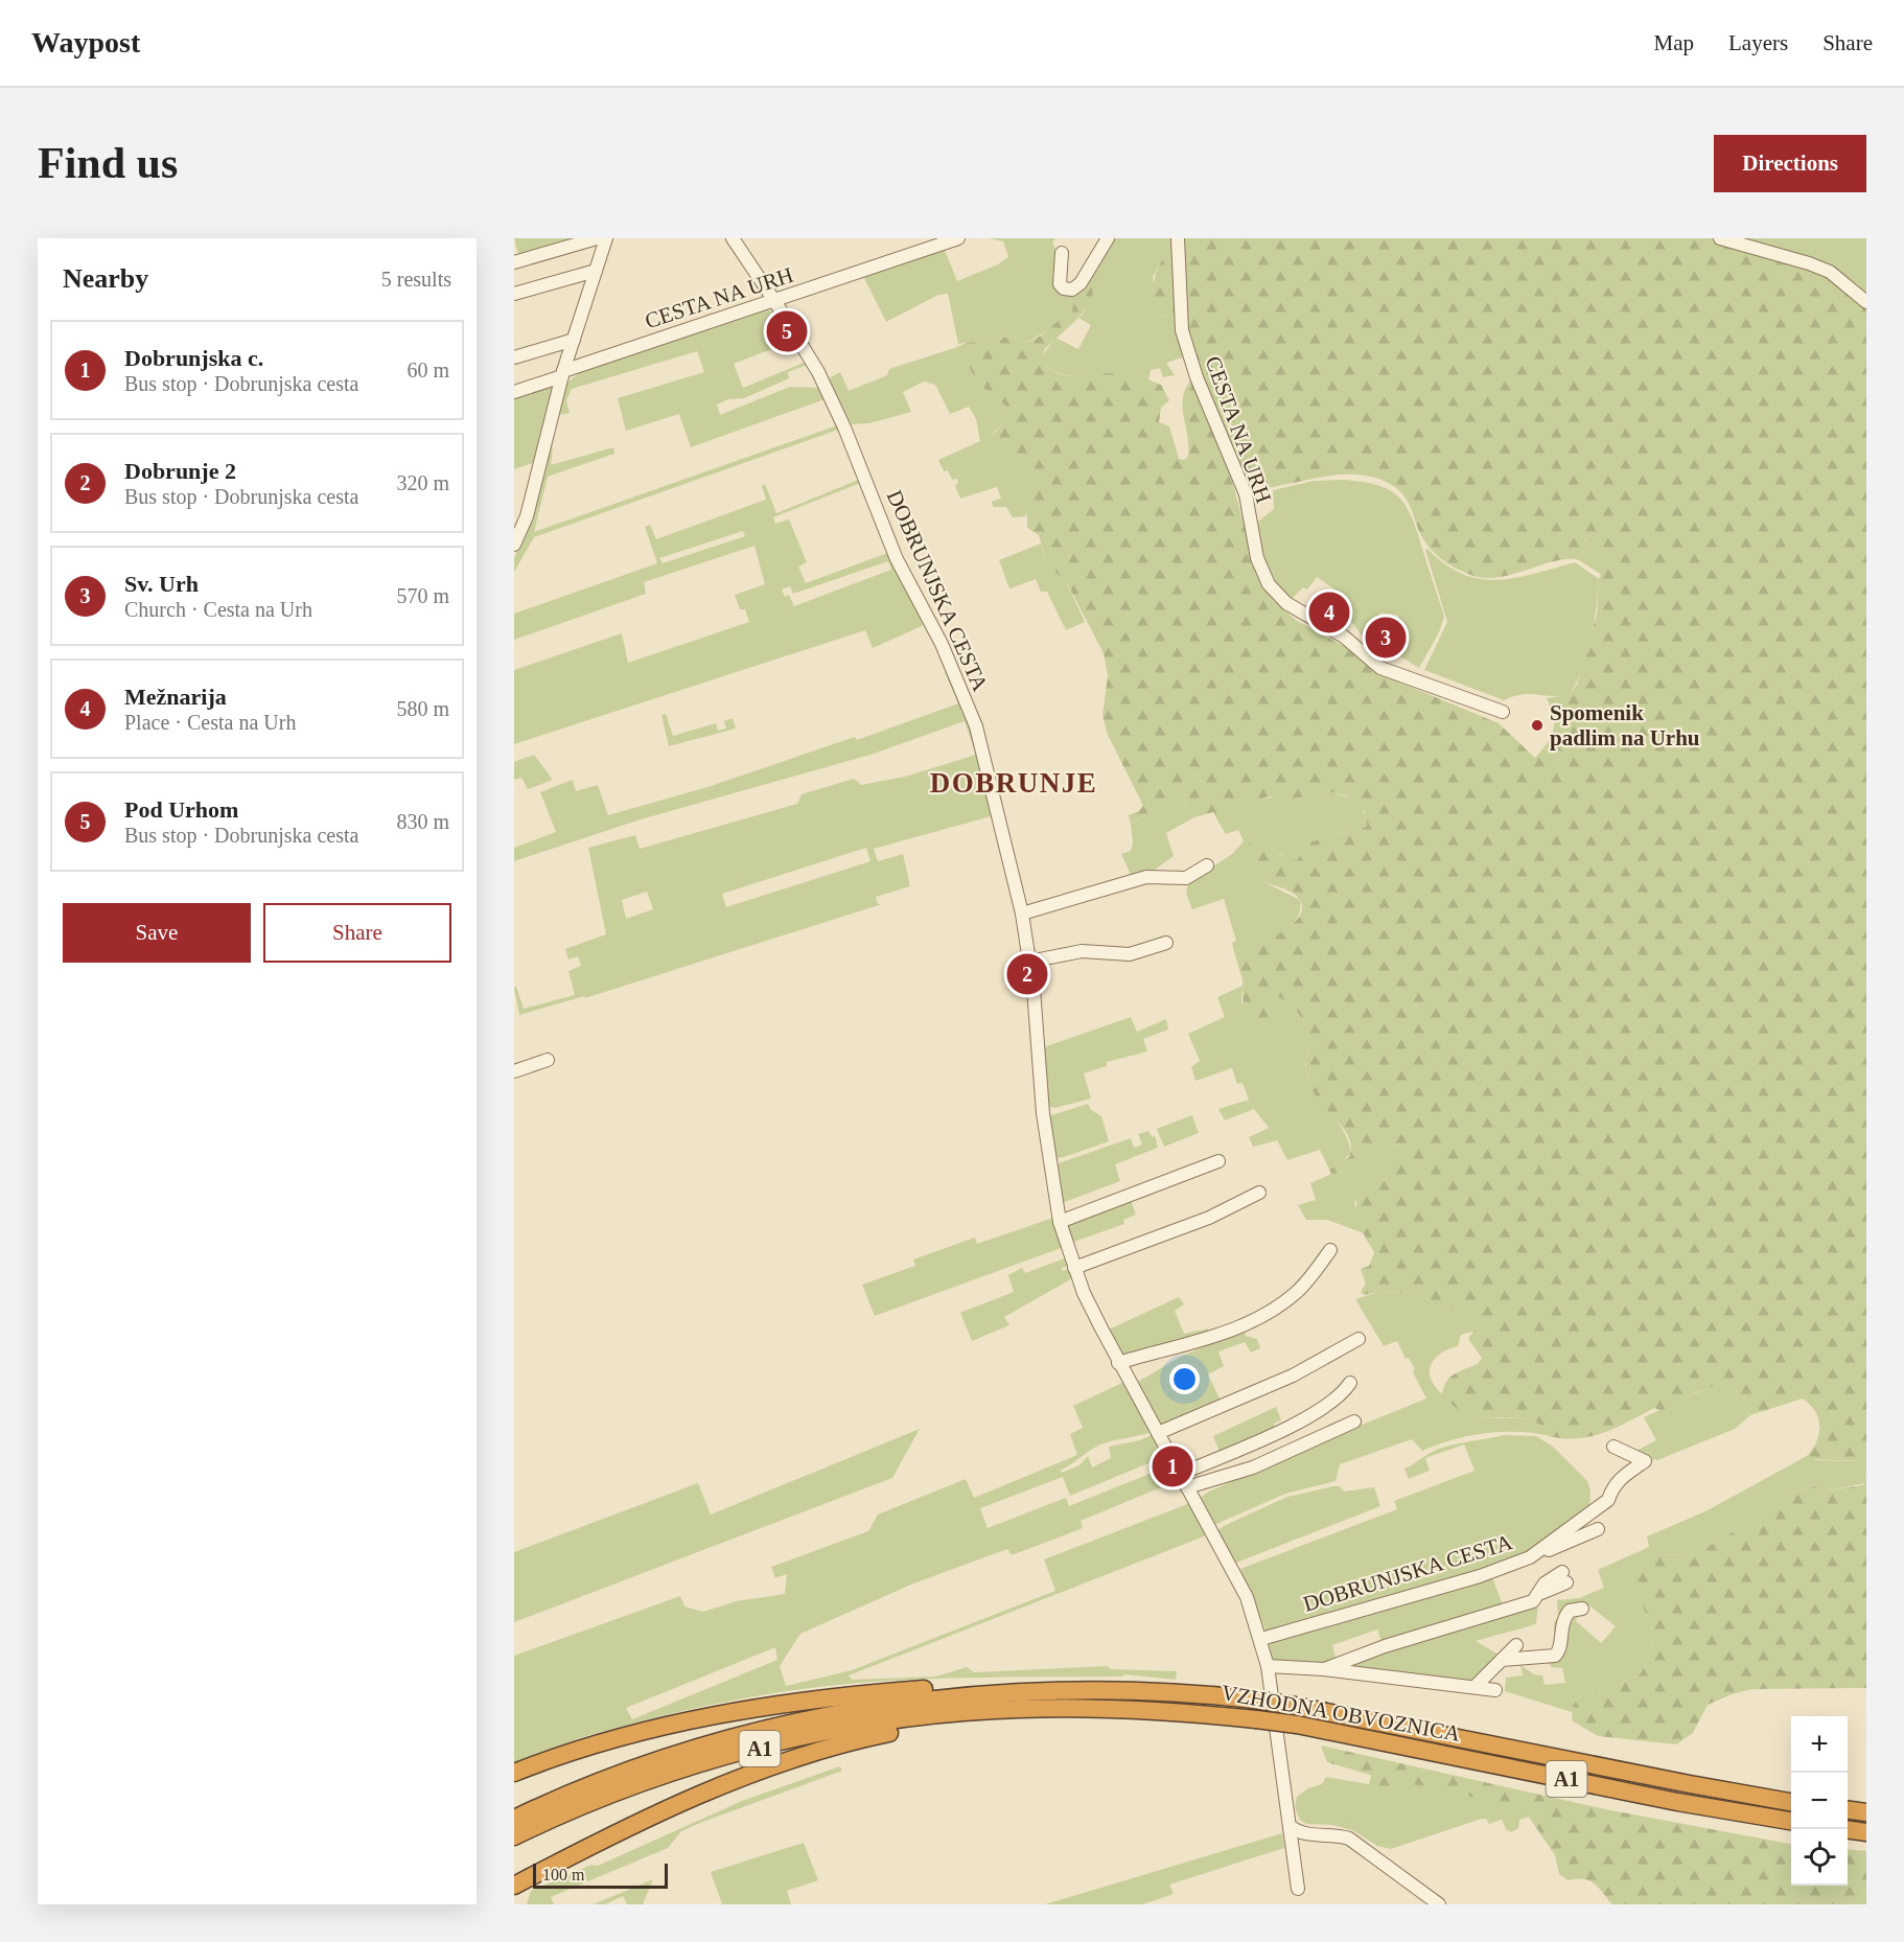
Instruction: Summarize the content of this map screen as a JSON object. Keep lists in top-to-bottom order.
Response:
{
  "streets": {
    "highway": ["VZHODNA OBVOZNICA", "A1"],
    "street": ["CESTA NA URH", "DOBRUNJSKA CESTA"]
  },
  "crossings": [
    ["CESTA NA URH", "DOBRUNJSKA CESTA"]
  ],
  "districts": ["DOBRUNJE"],
  "places": ["Spomenik padlim na Urhu"],
  "scale_bar": "100 m",
  "page": {
    "header": "Waypost",
    "nav": ["Map", "Layers", "Share"],
    "buttons": [
      "Directions",
      ["Save", "Share"]
    ],
    "title": "Find us",
    "heading": ["Nearby", "5 results"],
    "pins": [
      "5",
      "4",
      "3",
      "2",
      "1"
    ],
    "list": [
      {
        "mark": "1",
        "name": "Dobrunjska c.",
        "note": "Bus stop · Dobrunjska cesta",
        "value": "60 m"
      },
      {
        "mark": "2",
        "name": "Dobrunje 2",
        "note": "Bus stop · Dobrunjska cesta",
        "value": "320 m"
      },
      {
        "mark": "3",
        "name": "Sv. Urh",
        "note": "Church · Cesta na Urh",
        "value": "570 m"
      },
      {
        "mark": "4",
        "name": "Mežnarija",
        "note": "Place · Cesta na Urh",
        "value": "580 m"
      },
      {
        "mark": "5",
        "name": "Pod Urhom",
        "note": "Bus stop · Dobrunjska cesta",
        "value": "830 m"
      }
    ],
    "map_buttons": ["+", "−"],
    "scale": "100 m"
  }
}
